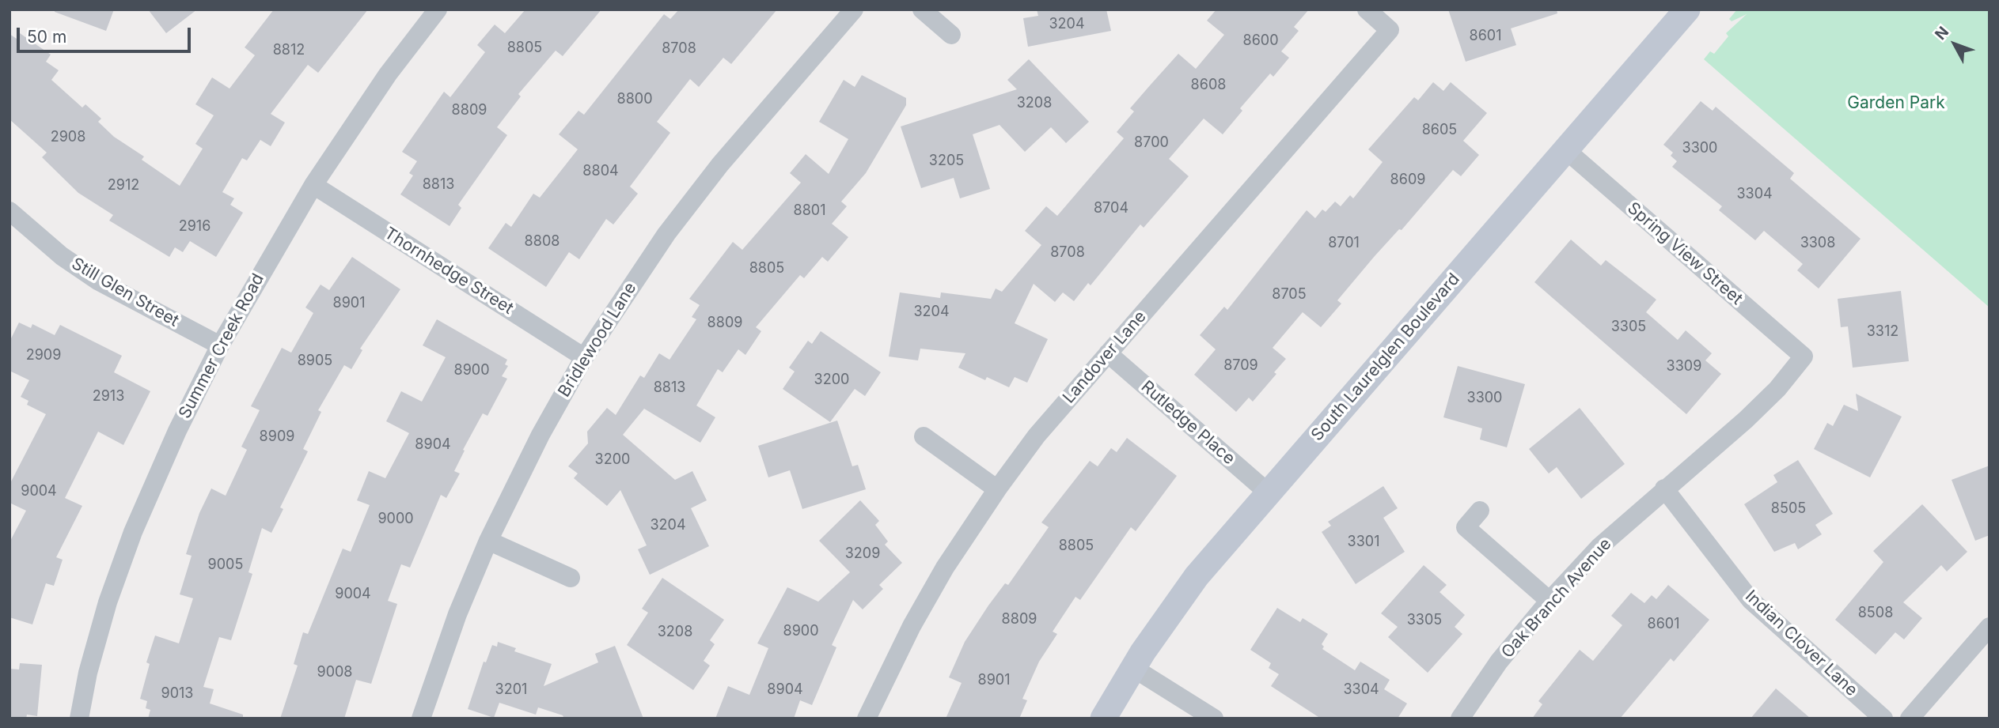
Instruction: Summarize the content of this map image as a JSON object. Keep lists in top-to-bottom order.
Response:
{
  "streets": {
    "street": [
      "Spring View Street",
      "Thornhedge Street",
      "Still Glen Street",
      "Bridlewood Lane",
      "Summer Creek Road",
      "Landover Lane",
      "South Laurelglen Boulevard",
      "Rutledge Place",
      "Oak Branch Avenue",
      "Indian Clover Lane"
    ]
  },
  "crossings": [
    ["Spring View Street", "South Laurelglen Boulevard"],
    ["Spring View Street", "Oak Branch Avenue"],
    ["Thornhedge Street", "Bridlewood Lane"],
    ["Thornhedge Street", "Summer Creek Road"],
    ["Still Glen Street", "Summer Creek Road"],
    ["Landover Lane", "Rutledge Place"],
    ["South Laurelglen Boulevard", "Rutledge Place"],
    ["Oak Branch Avenue", "Indian Clover Lane"]
  ],
  "parks": ["Garden Park"],
  "house_numbers": [
    "3204",
    "8601",
    "8600",
    "8805",
    "8708",
    "8812",
    "8608",
    "8800",
    "3208",
    "8809",
    "8605",
    "2908",
    "8700",
    "3300",
    "3205",
    "8804",
    "8609",
    "8813",
    "2912",
    "3304",
    "8704",
    "8801",
    "2916",
    "8808",
    "8701",
    "3308",
    "8708",
    "8805",
    "8705",
    "8901",
    "3204",
    "8809",
    "3305",
    "3312",
    "2909",
    "8905",
    "8709",
    "3309",
    "8900",
    "3200",
    "8813",
    "2913",
    "3300",
    "8909",
    "8904",
    "3200",
    "9004",
    "8505",
    "9000",
    "3204",
    "3301",
    "8805",
    "3209",
    "9005",
    "9004",
    "8508",
    "8809",
    "3305",
    "8601",
    "8900",
    "3208",
    "9008",
    "8901",
    "3201",
    "8904",
    "3304",
    "9013"
  ],
  "scale_bar": "50 m",
  "north": "top left"
}
